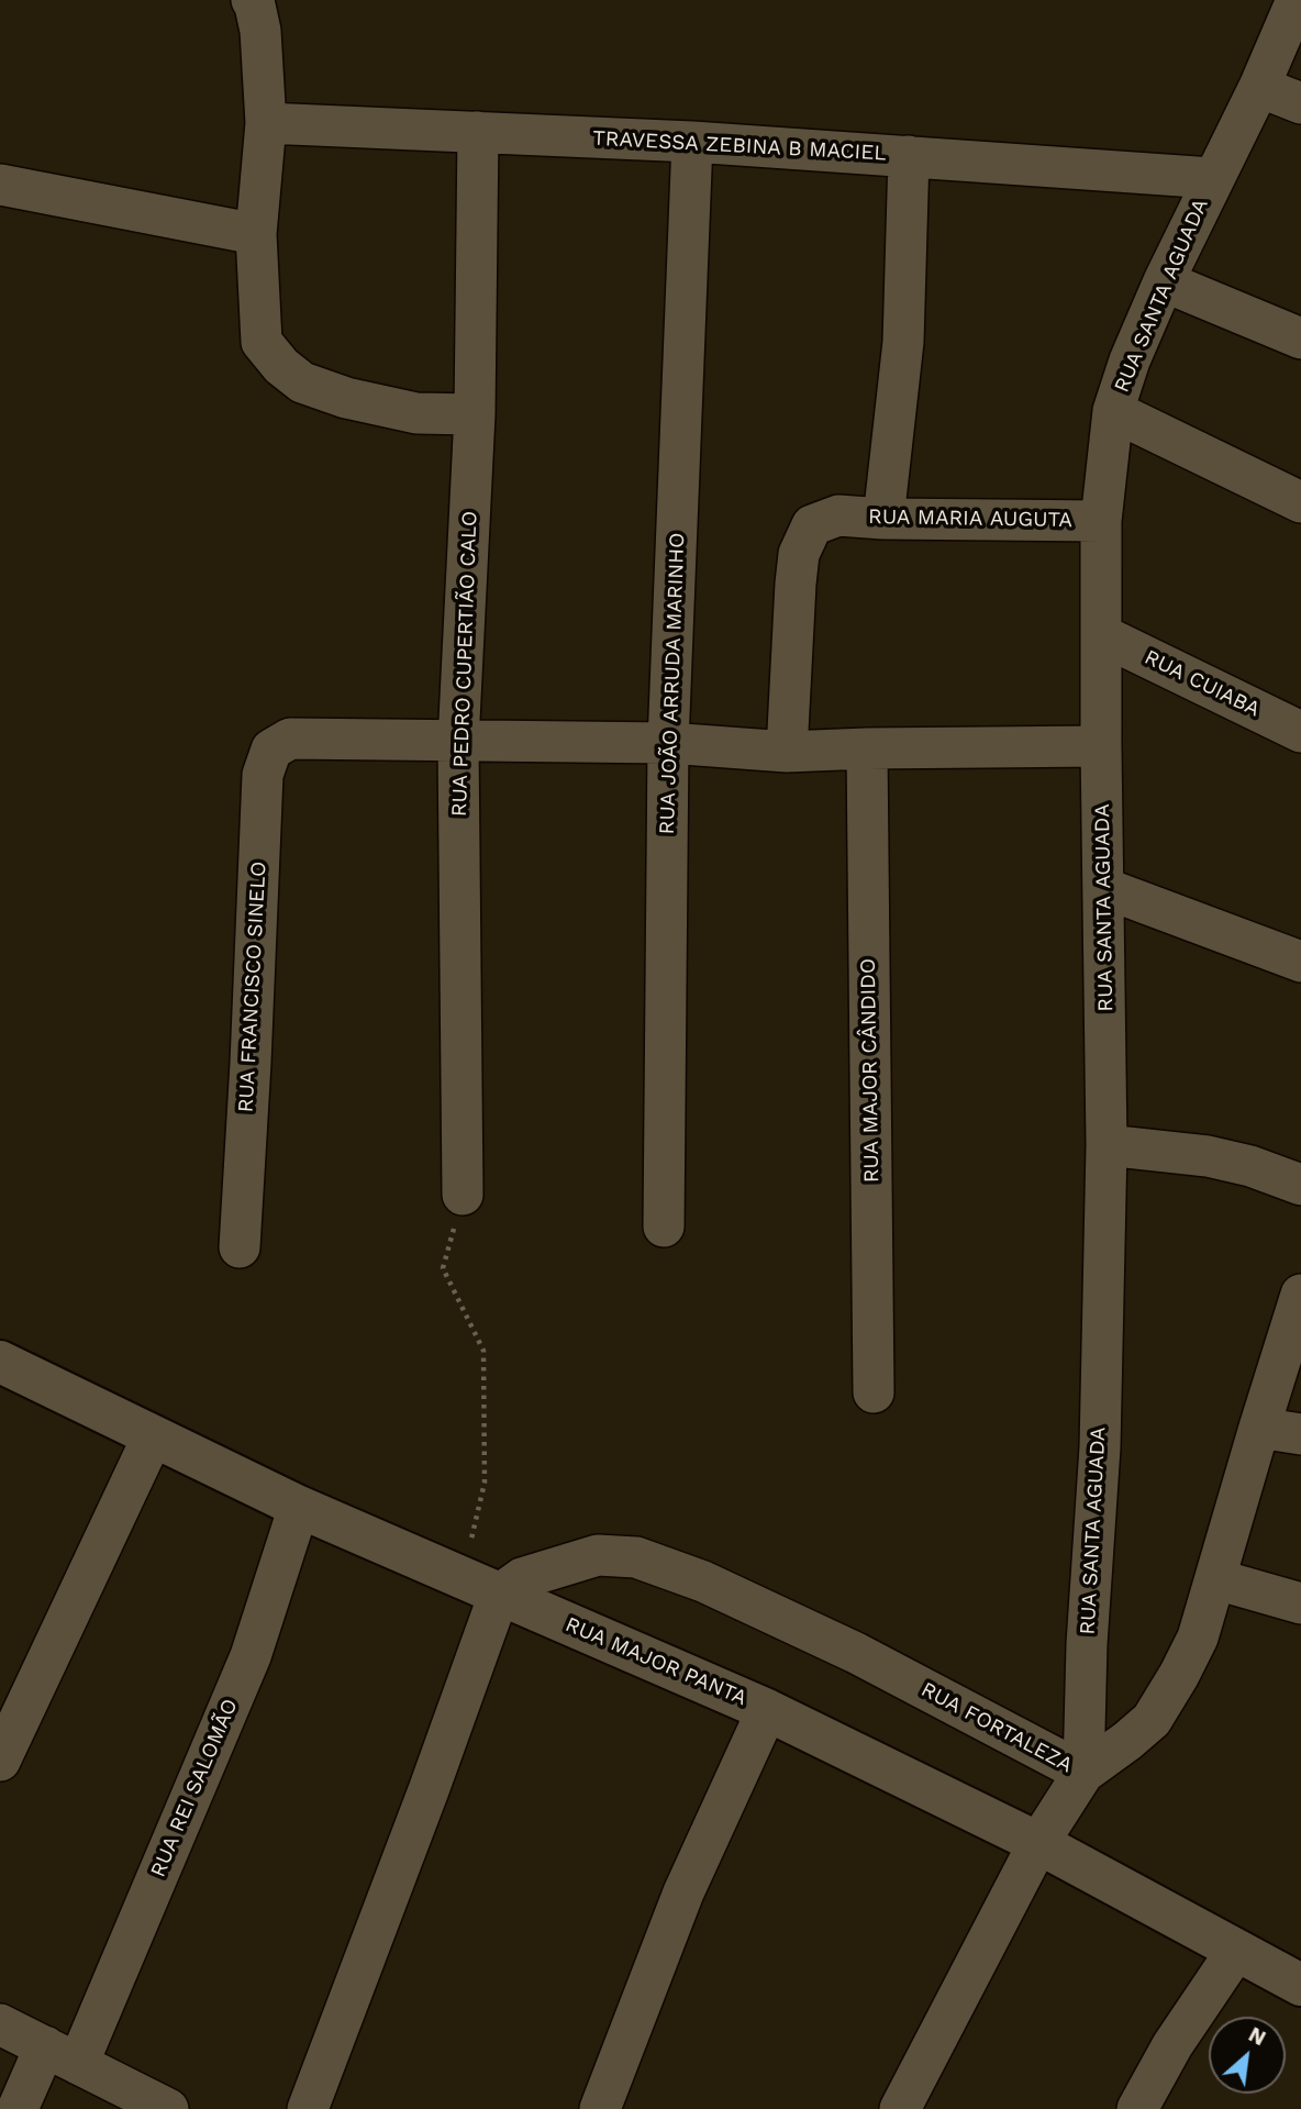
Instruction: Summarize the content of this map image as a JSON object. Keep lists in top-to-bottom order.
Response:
{
  "streets": {
    "street": [
      "TRAVESSA ZEBINA B MACIEL",
      "RUA SANTA AGUADA",
      "RUA MARIA AUGUTA",
      "RUA PEDRO CUPERTIÃO CALO",
      "RUA JOÃO ARRUDA MARINHO",
      "RUA CUIABA",
      "RUA FRANCISCO SINELO",
      "RUA MAJOR CÂNDIDO",
      "RUA MAJOR PANTA",
      "RUA FORTALEZA",
      "RUA REI SALOMÃO"
    ]
  },
  "crossings": [
    ["TRAVESSA ZEBINA B MACIEL", "RUA SANTA AGUADA"],
    ["TRAVESSA ZEBINA B MACIEL", "RUA PEDRO CUPERTIÃO CALO"],
    ["TRAVESSA ZEBINA B MACIEL", "RUA JOÃO ARRUDA MARINHO"],
    ["RUA SANTA AGUADA", "RUA MARIA AUGUTA"],
    ["RUA SANTA AGUADA", "RUA CUIABA"],
    ["RUA SANTA AGUADA", "RUA FORTALEZA"],
    ["RUA PEDRO CUPERTIÃO CALO", "RUA FRANCISCO SINELO"],
    ["RUA MAJOR PANTA", "RUA FORTALEZA"],
    ["RUA MAJOR PANTA", "RUA REI SALOMÃO"]
  ],
  "north": "top right"
}
